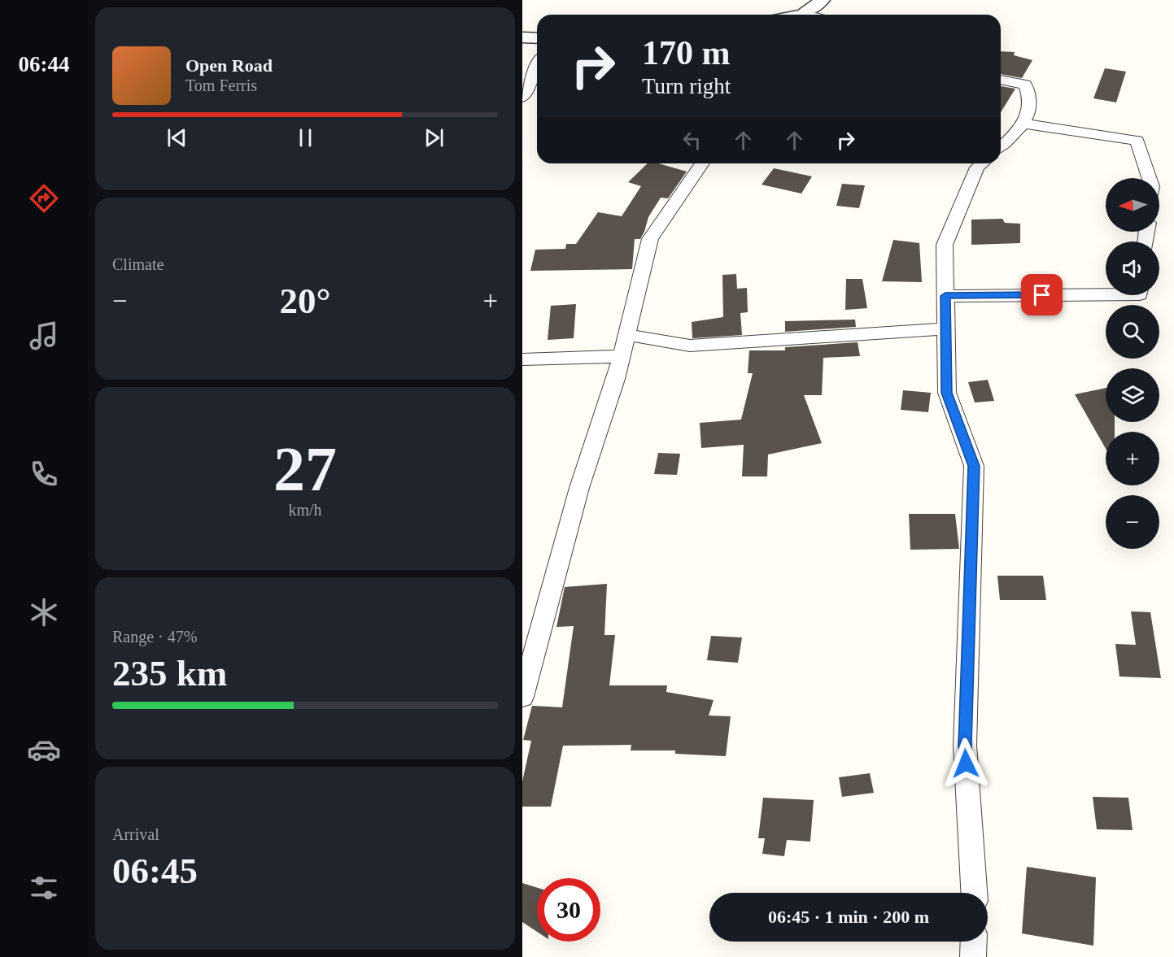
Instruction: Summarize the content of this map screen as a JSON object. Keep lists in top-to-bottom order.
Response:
{
  "north": "left",
  "page": {
    "tabs": "06:44",
    "turn": ["170 m", "Turn right"],
    "song": ["Open Road", "Tom Ferris"],
    "map_buttons": ["+", "−"],
    "tile": [
      "Climate",
      ["27", "km/h"],
      ["Range · 47%", "235 km"],
      ["Arrival", "06:45"]
    ],
    "heat": ["−", "20°", "+"],
    "limit": "30",
    "trip": "06:45 · 1 min · 200 m"
  }
}
